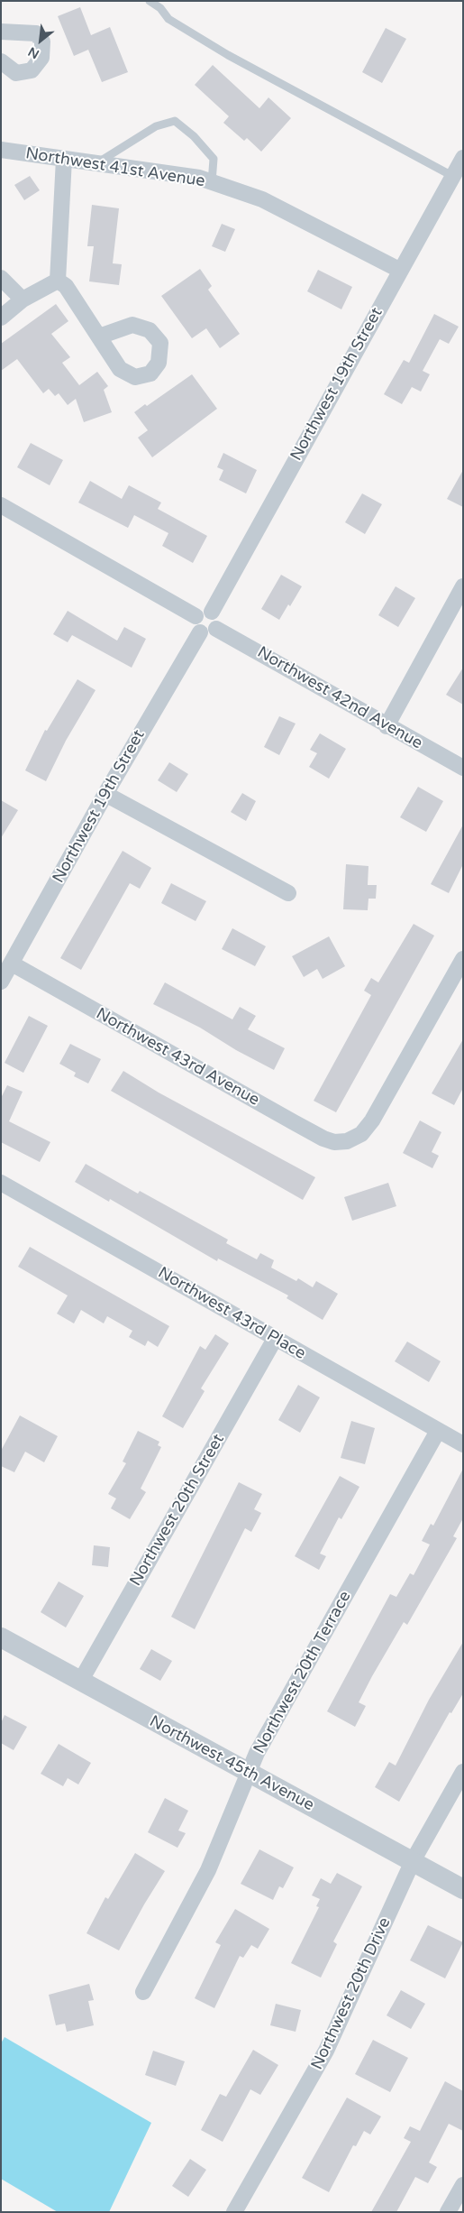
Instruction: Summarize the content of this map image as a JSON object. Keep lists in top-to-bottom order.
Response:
{
  "streets": {
    "street": [
      "Northwest 41st Avenue",
      "Northwest 19th Street",
      "Northwest 42nd Avenue",
      "Northwest 43rd Avenue",
      "Northwest 43rd Place",
      "Northwest 20th Street",
      "Northwest 20th Terrace",
      "Northwest 45th Avenue",
      "Northwest 20th Drive"
    ]
  },
  "crossings": [
    ["Northwest 41st Avenue", "Northwest 19th Street"],
    ["Northwest 19th Street", "Northwest 42nd Avenue"],
    ["Northwest 19th Street", "Northwest 43rd Avenue"],
    ["Northwest 43rd Place", "Northwest 20th Street"],
    ["Northwest 43rd Place", "Northwest 20th Terrace"],
    ["Northwest 20th Street", "Northwest 45th Avenue"],
    ["Northwest 20th Terrace", "Northwest 45th Avenue"],
    ["Northwest 45th Avenue", "Northwest 20th Drive"]
  ],
  "north": "bottom left"
}
